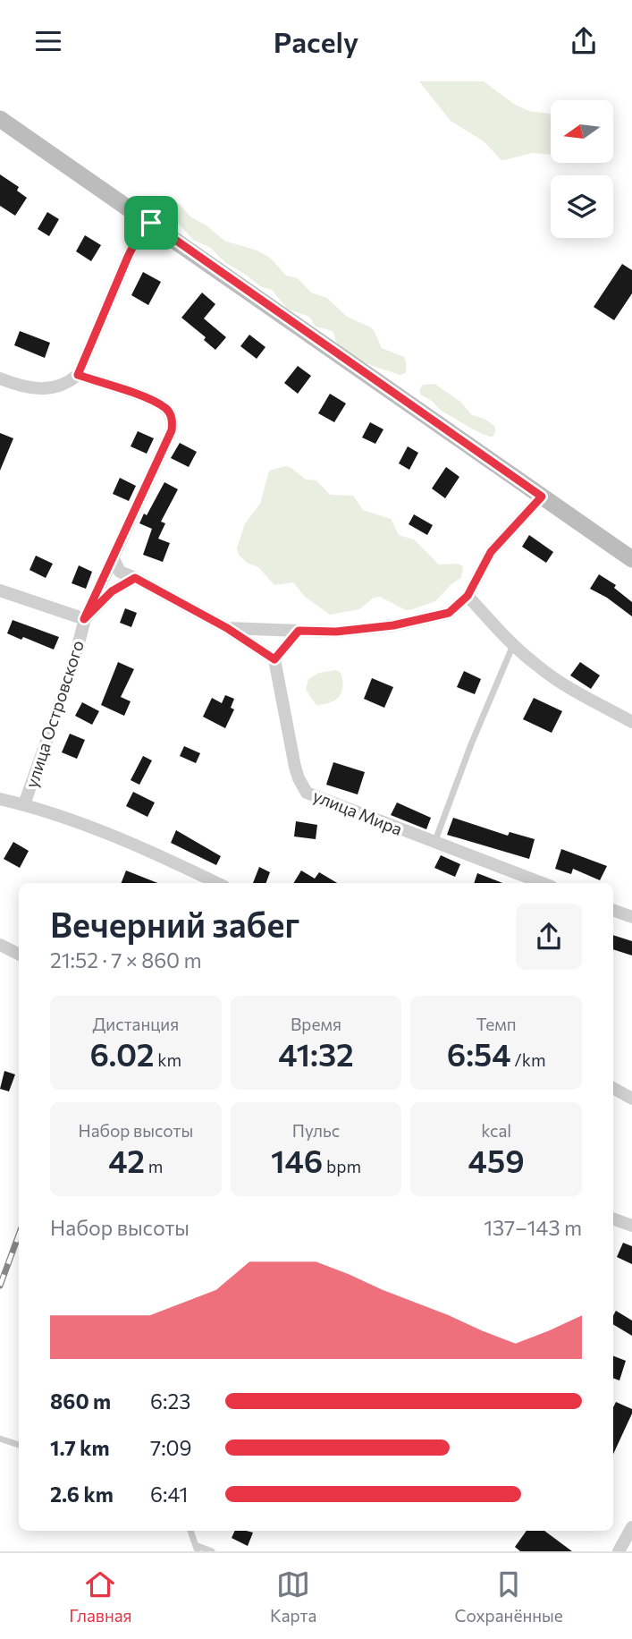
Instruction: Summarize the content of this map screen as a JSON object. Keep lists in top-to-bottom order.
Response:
{
  "streets": {
    "street": ["улица Островского", "улица Мира"]
  },
  "north": "left",
  "page": {
    "header": "Pacely",
    "heading": ["Вечерний забег", "21:52 · 7 × 860 m"],
    "stats": [
      ["Дистанция", "6.02 km"],
      ["Время", "41:32"],
      ["Темп", "6:54 /km"],
      ["Набор высоты", "42 m"],
      ["Пульс", "146 bpm"],
      ["kcal", "459"]
    ],
    "chart": ["Набор высоты", "137–143 m"],
    "list": [
      {
        "name": "860 m",
        "note": "6:23"
      },
      {
        "name": "1.7 km",
        "note": "7:09"
      },
      {
        "name": "2.6 km",
        "note": "6:41"
      }
    ],
    "tabs": ["Главная", "Карта", "Сохранённые"]
  }
}
